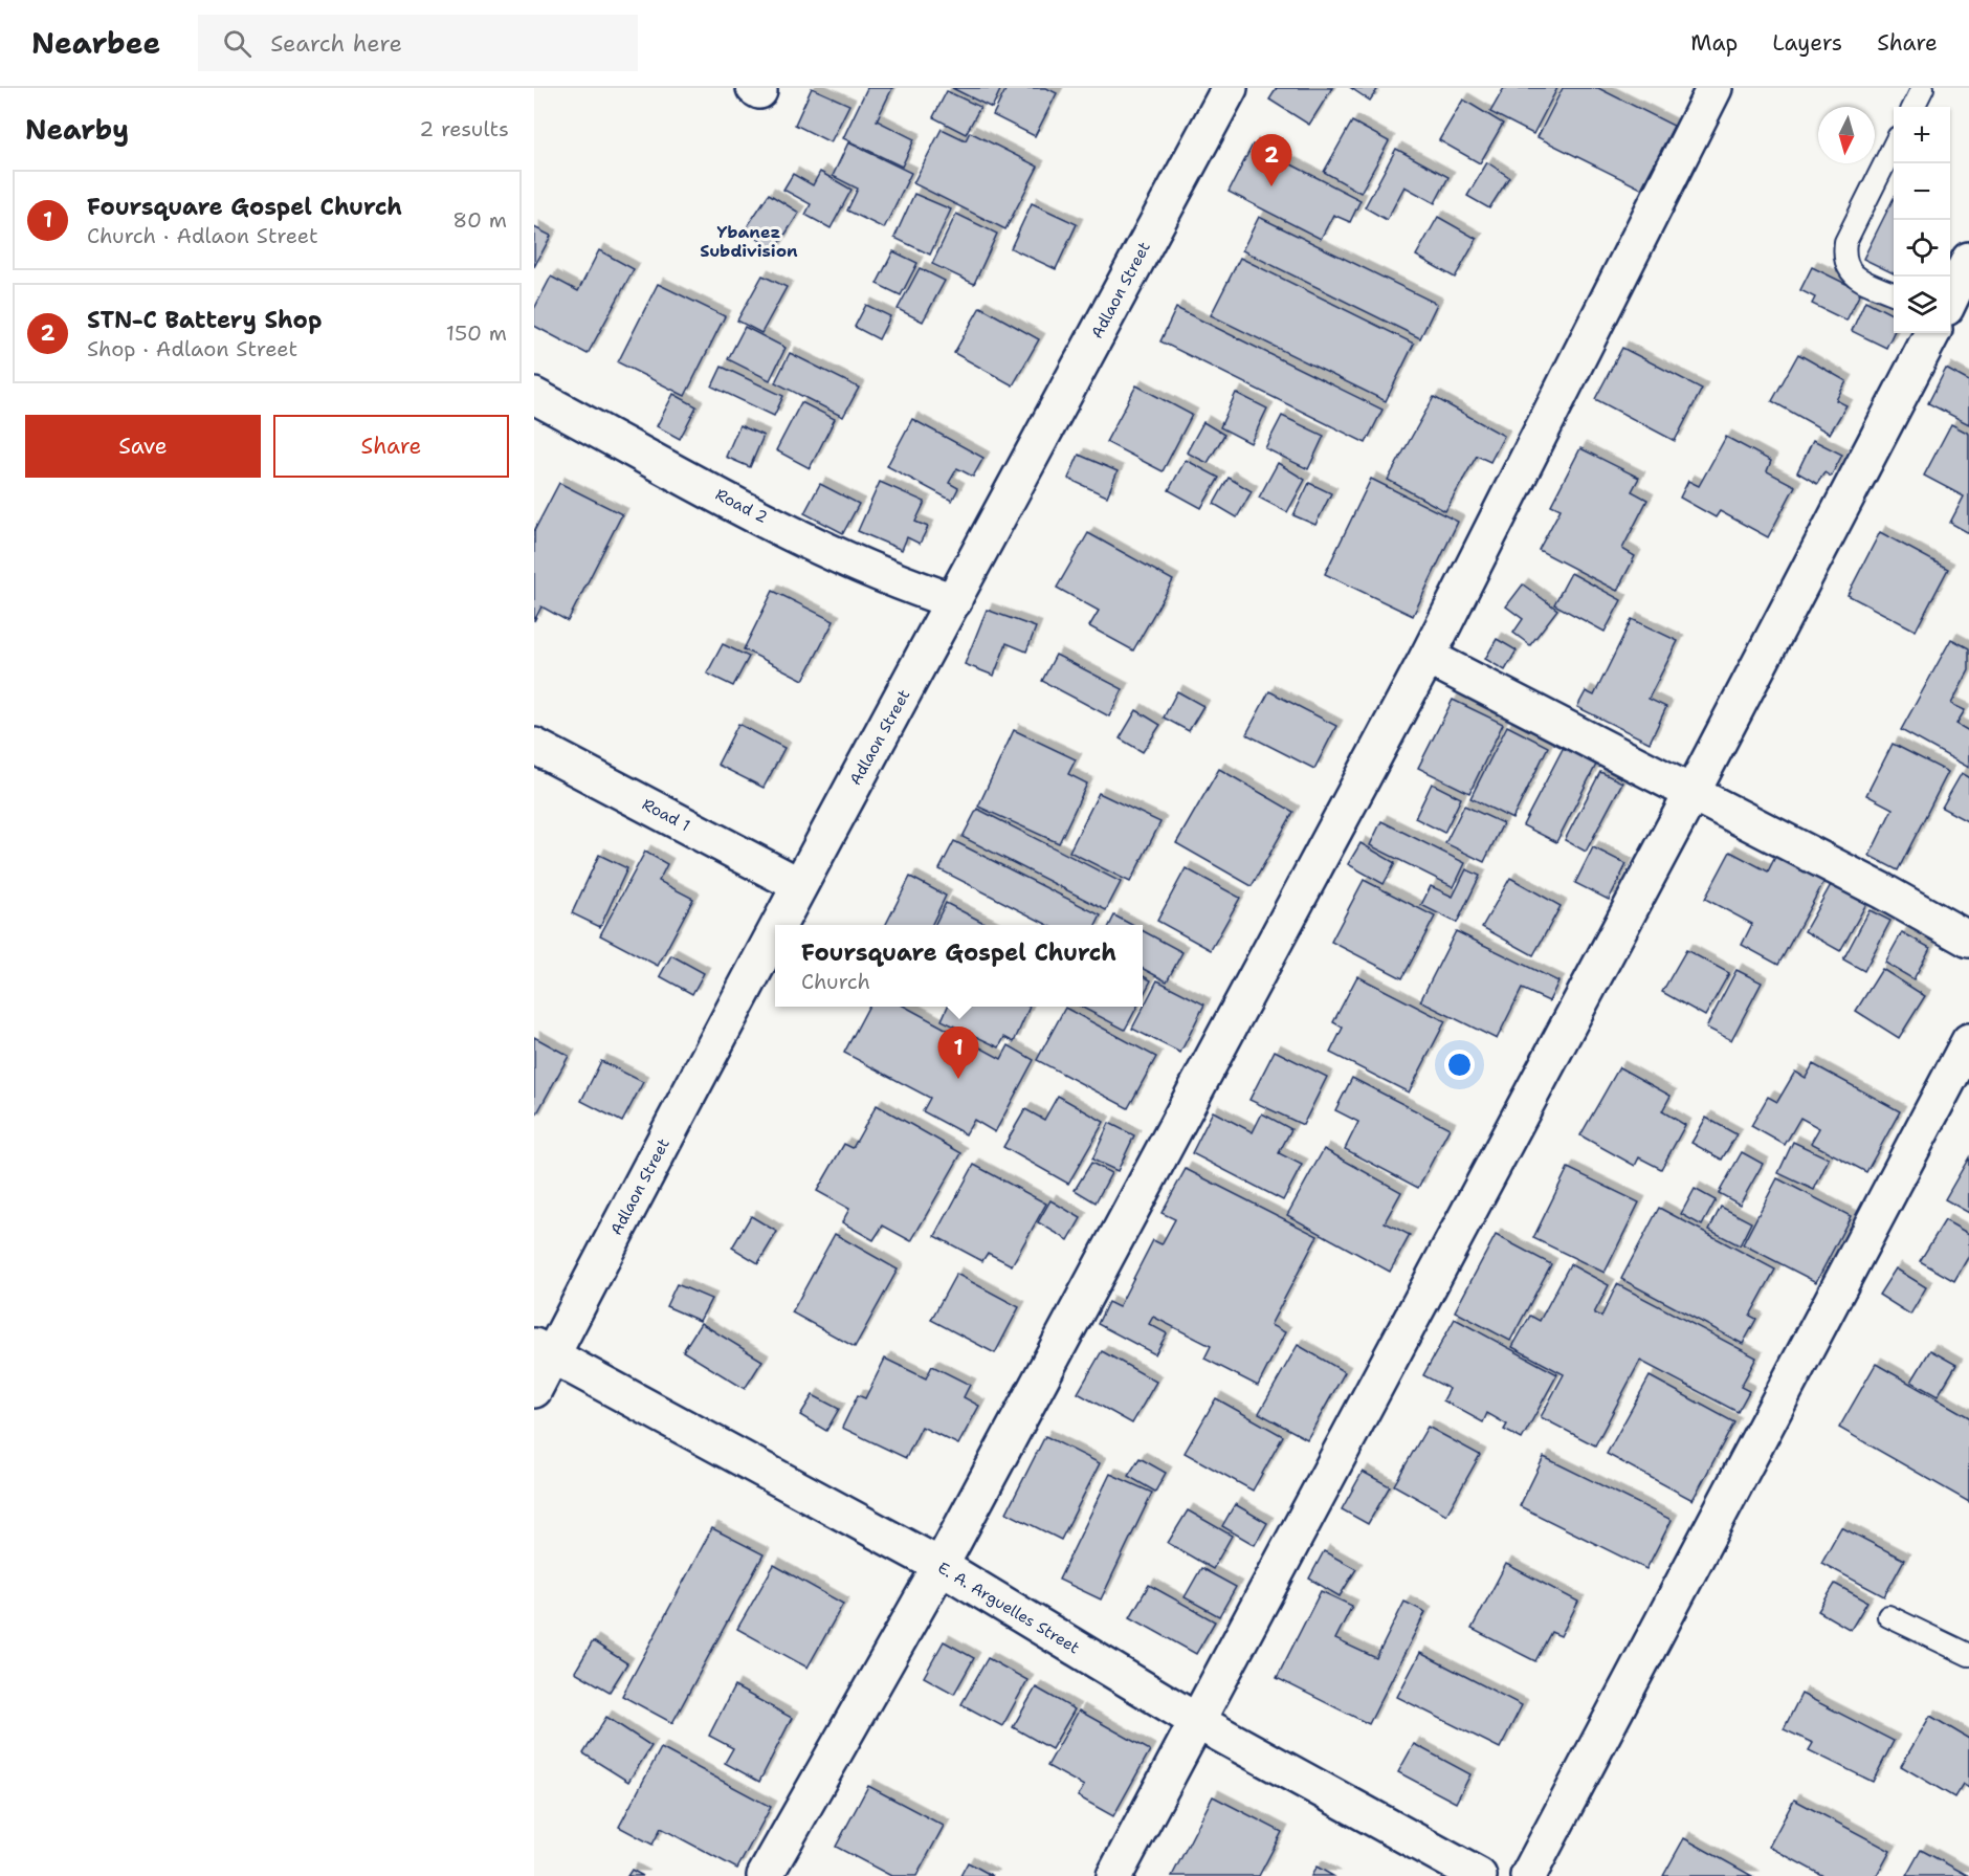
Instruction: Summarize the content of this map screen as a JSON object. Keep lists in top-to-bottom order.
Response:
{
  "streets": {
    "street": [
      "Adlaon Street",
      "Road 2",
      "Road 1",
      "E. A. Arguelles Street"
    ]
  },
  "crossings": [
    ["Adlaon Street", "Road 2"],
    ["Adlaon Street", "Road 1"],
    ["Adlaon Street", "E. A. Arguelles Street"]
  ],
  "districts": ["Ybanez Subdivision"],
  "north": "bottom",
  "page": {
    "header": "Nearbee",
    "search": "Search here",
    "nav": ["Map", "Layers", "Share"],
    "heading": ["Nearby", "2 results"],
    "map_buttons": ["+", "−"],
    "pins": ["2", "1"],
    "list": [
      {
        "mark": "1",
        "name": "Foursquare Gospel Church",
        "note": "Church · Adlaon Street",
        "value": "80 m"
      },
      {
        "mark": "2",
        "name": "STN-C Battery Shop",
        "note": "Shop · Adlaon Street",
        "value": "150 m"
      }
    ],
    "buttons": ["Save", "Share"],
    "popup": ["Foursquare Gospel Church", "Church"]
  }
}
